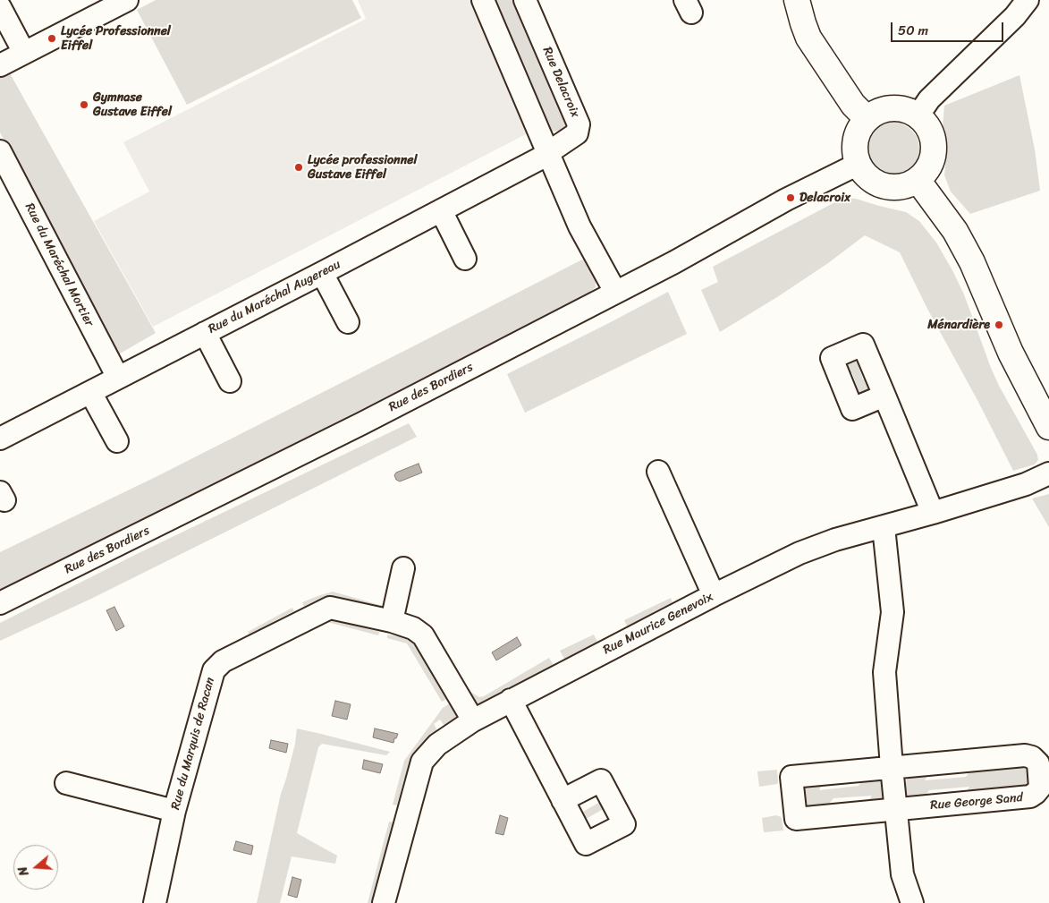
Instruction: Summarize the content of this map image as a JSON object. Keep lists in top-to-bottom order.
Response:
{
  "streets": {
    "street": [
      "Rue Delacroix",
      "Rue du Maréchal Mortier",
      "Rue du Maréchal Augereau",
      "Rue des Bordiers",
      "Rue Maurice Genevoix",
      "Rue du Marquis de Racan",
      "Rue George Sand"
    ]
  },
  "crossings": [
    ["Rue Delacroix", "Rue du Maréchal Augereau"],
    ["Rue du Maréchal Mortier", "Rue du Maréchal Augereau"],
    ["Rue Maurice Genevoix", "Rue du Marquis de Racan"]
  ],
  "places": [
    "Lycée Professionnel Eiffel",
    "Gymnase Gustave Eiffel",
    "Lycée professionnel Gustave Eiffel",
    "Delacroix",
    "Ménardière"
  ],
  "scale_bar": "50 m",
  "north": "left"
}
